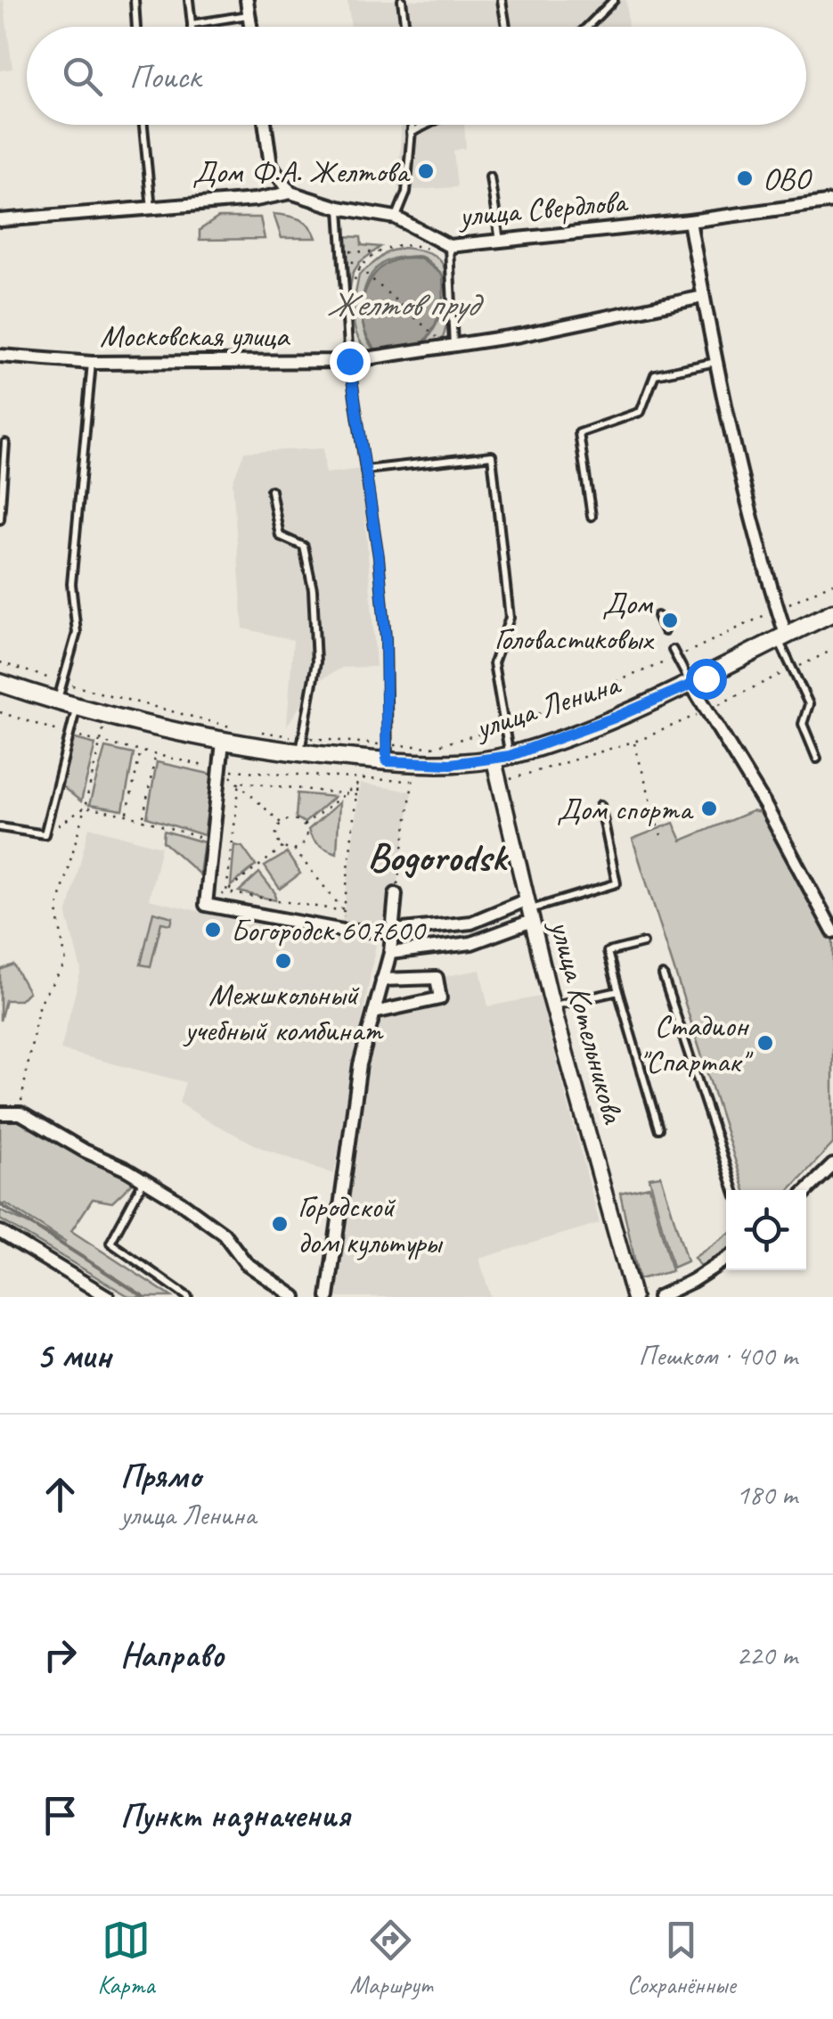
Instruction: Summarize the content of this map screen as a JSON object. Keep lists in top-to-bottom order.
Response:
{
  "streets": {
    "main road": ["улица Ленина"],
    "street": ["улица Свердлова", "Московская улица", "улица Котельникова"]
  },
  "crossings": [
    ["улица Ленина", "улица Котельникова"]
  ],
  "districts": ["Bogorodsk"],
  "water": ["Желтов пруд"],
  "places": [
    "Дом Ф.А. Желтова",
    "ОВО",
    "Дом Головастиковых",
    "Дом спорта",
    "Богородск 607600",
    "Межшкольный учебный комбинат",
    "Стадион \"Спартак\"",
    "Городской дом культуры"
  ],
  "page": {
    "search": "Поиск",
    "heading": ["5 мин", "Пешком · 400 m"],
    "list": [
      ["Прямо", "улица Ленина", "180 m"],
      ["Направо", "220 m"],
      "Пункт назначения"
    ],
    "nav": ["Карта", "Маршрут", "Сохранённые"]
  }
}
